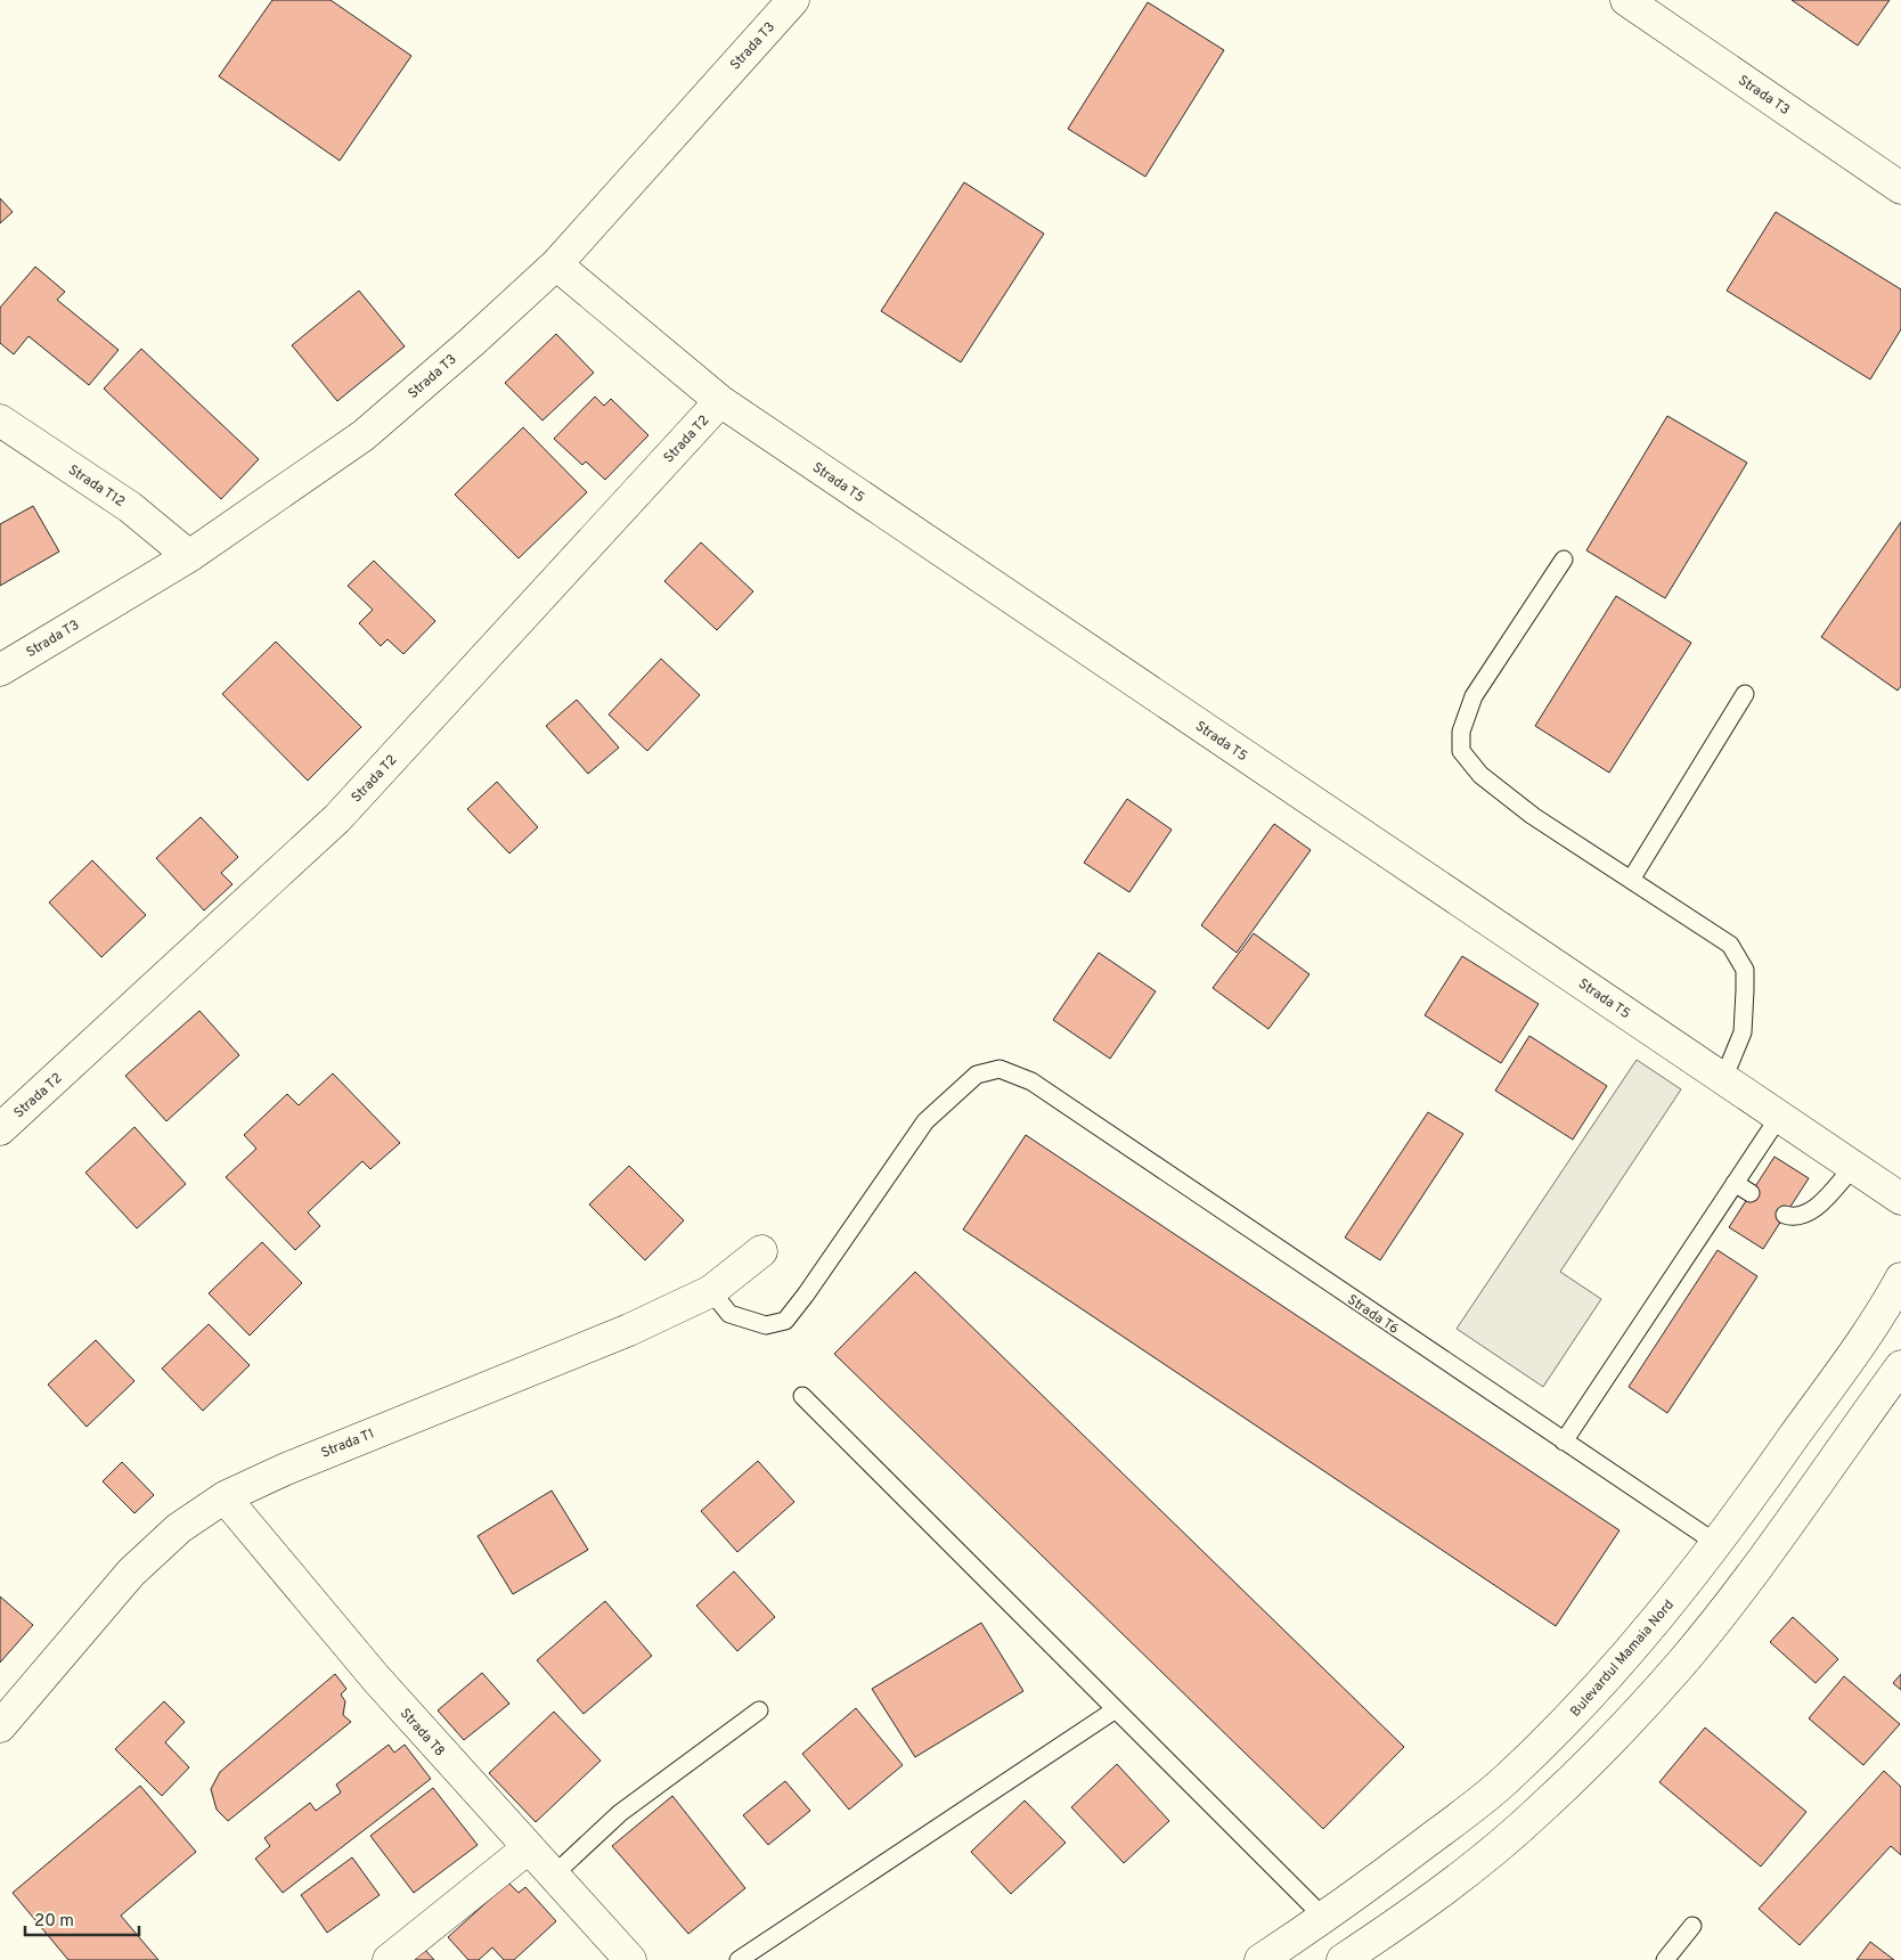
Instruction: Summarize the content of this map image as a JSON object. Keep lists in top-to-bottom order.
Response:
{
  "streets": {
    "street": [
      "Strada T3",
      "Strada T2",
      "Strada T5",
      "Strada T12",
      "Strada T1",
      "Bulevardul Mamaia Nord",
      "Strada T8"
    ],
    "lane": ["Strada T6"]
  },
  "crossings": [
    ["Strada T3", "Strada T5"],
    ["Strada T3", "Strada T12"],
    ["Strada T2", "Strada T5"],
    ["Strada T6", "Strada T1"],
    ["Strada T6", "Bulevardul Mamaia Nord"],
    ["Strada T1", "Strada T8"]
  ],
  "scale_bar": "20 m"
}
